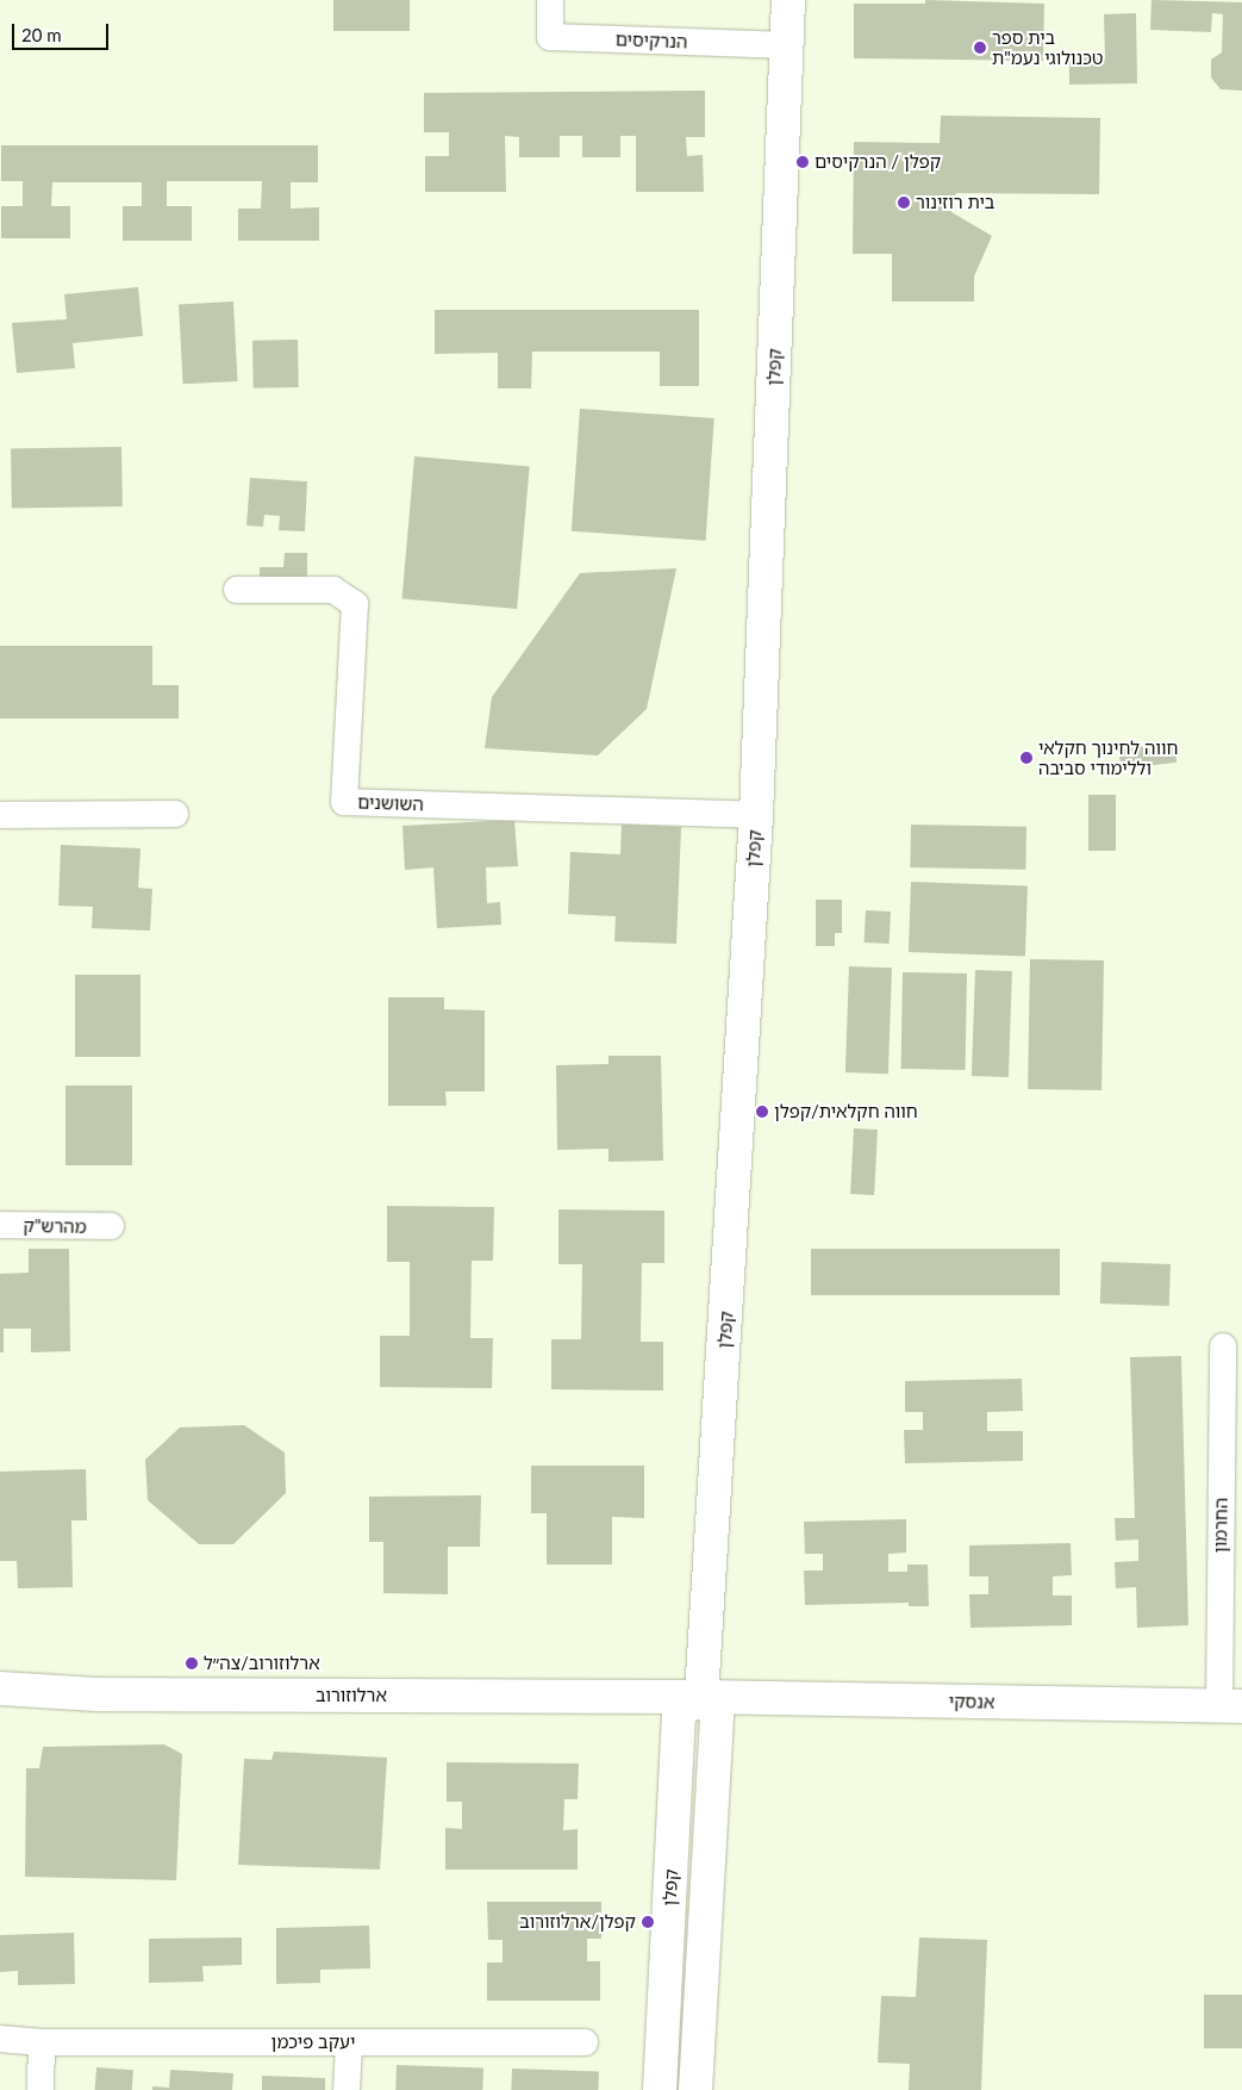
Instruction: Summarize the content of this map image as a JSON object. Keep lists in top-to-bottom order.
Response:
{
  "streets": {
    "street": [
      "הנרקיסים",
      "קפלן",
      "השושנים",
      "מהרש\"ק",
      "החרמון",
      "ארלוזורוב",
      "אנסקי",
      "יעקב פיכמן"
    ]
  },
  "crossings": [
    ["הנרקיסים", "קפלן"],
    ["קפלן", "השושנים"],
    ["קפלן", "ארלוזורוב"],
    ["קפלן", "אנסקי"],
    ["החרמון", "אנסקי"],
    ["ארלוזורוב", "אנסקי"]
  ],
  "places": [
    "בית ספר טכנולוגי נעמ\"ת",
    "קפלן / הנרקיסים",
    "בית רוזינור",
    "חווה לחינוך חקלאי וללימודי סביבה",
    "חווה חקלאית/קפלן",
    "ארלוזורוב/צה״ל",
    "קפלן/ארלוזורוב"
  ],
  "scale_bar": "20 m"
}
